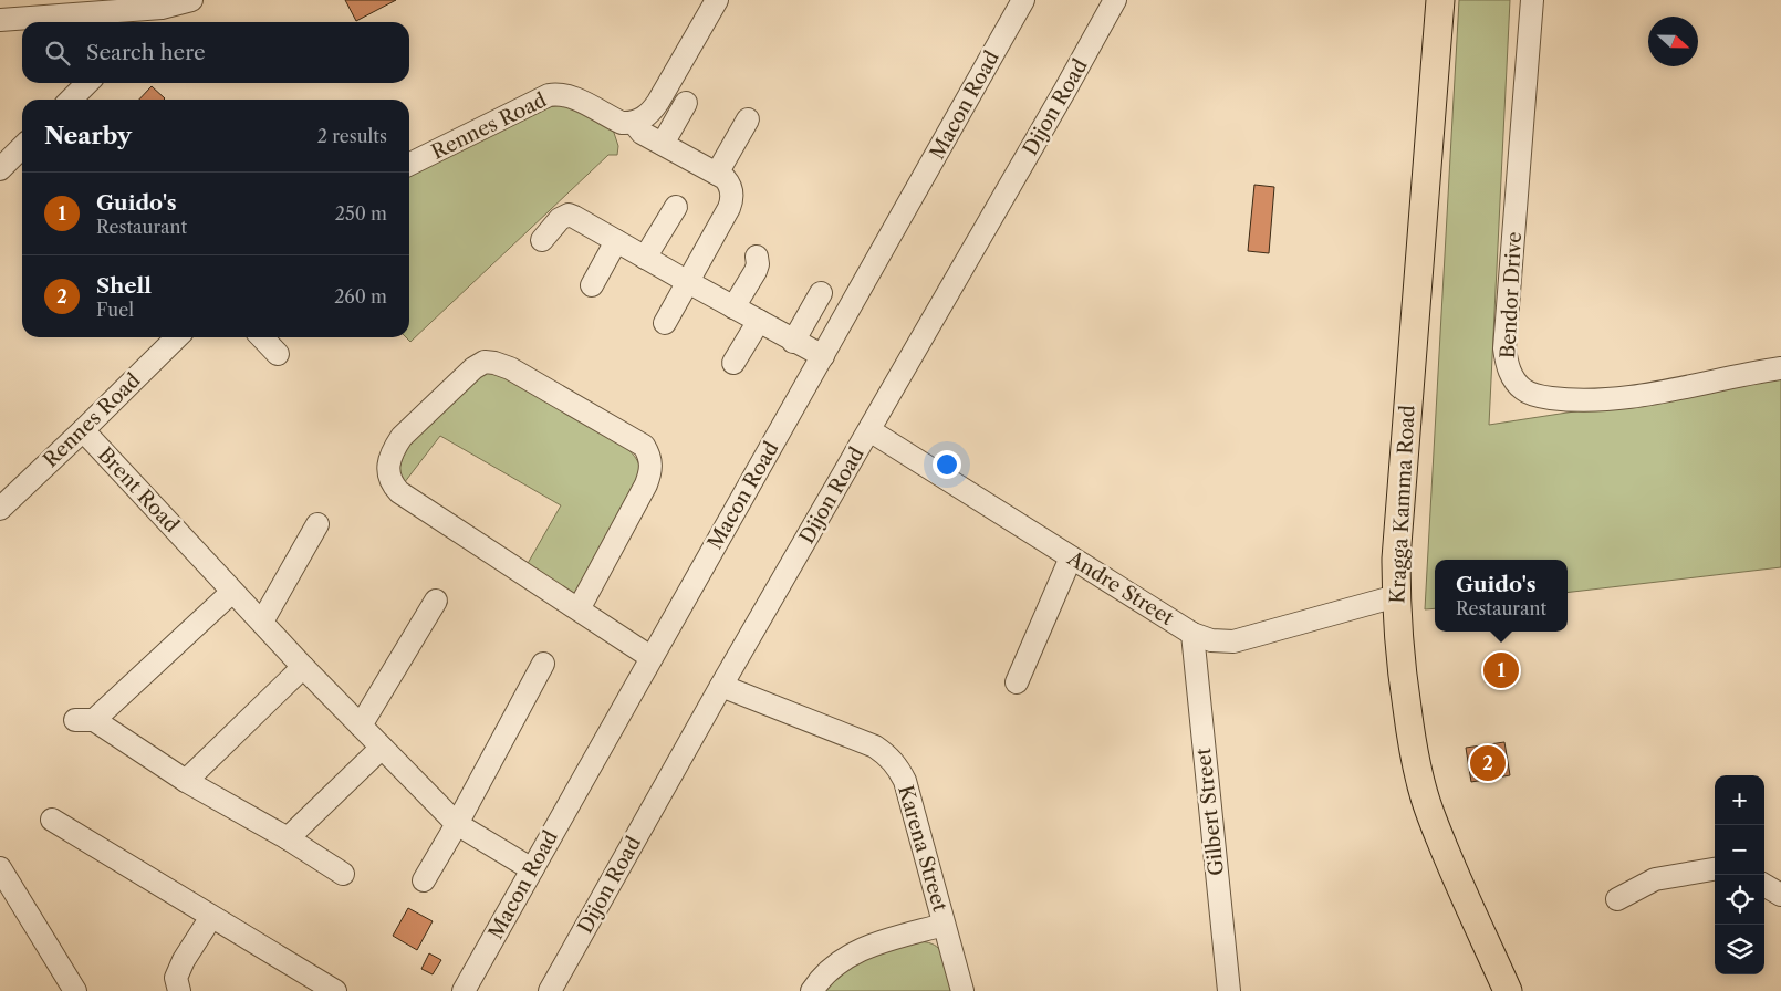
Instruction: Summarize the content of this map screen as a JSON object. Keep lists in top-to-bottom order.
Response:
{
  "streets": {
    "main road": ["Kragga Kamma Road"],
    "street": [
      "Macon Road",
      "Dijon Road",
      "Rennes Road",
      "Bendor Drive",
      "Brent Road",
      "Andre Street",
      "Gilbert Street",
      "Karena Street"
    ]
  },
  "crossings": [
    ["Macon Road", "Brent Road"],
    ["Dijon Road", "Andre Street"],
    ["Dijon Road", "Karena Street"],
    ["Rennes Road", "Brent Road"],
    ["Kragga Kamma Road", "Andre Street"],
    ["Andre Street", "Gilbert Street"]
  ],
  "north": "right",
  "page": {
    "search": "Search here",
    "heading": ["Nearby", "2 results"],
    "list": [
      {
        "mark": "1",
        "name": "Guido's",
        "note": "Restaurant",
        "value": "250 m"
      },
      {
        "mark": "2",
        "name": "Shell",
        "note": "Fuel",
        "value": "260 m"
      }
    ],
    "popup": ["Guido's", "Restaurant"],
    "pins": ["1", "2"],
    "map_buttons": ["+", "−"]
  }
}
